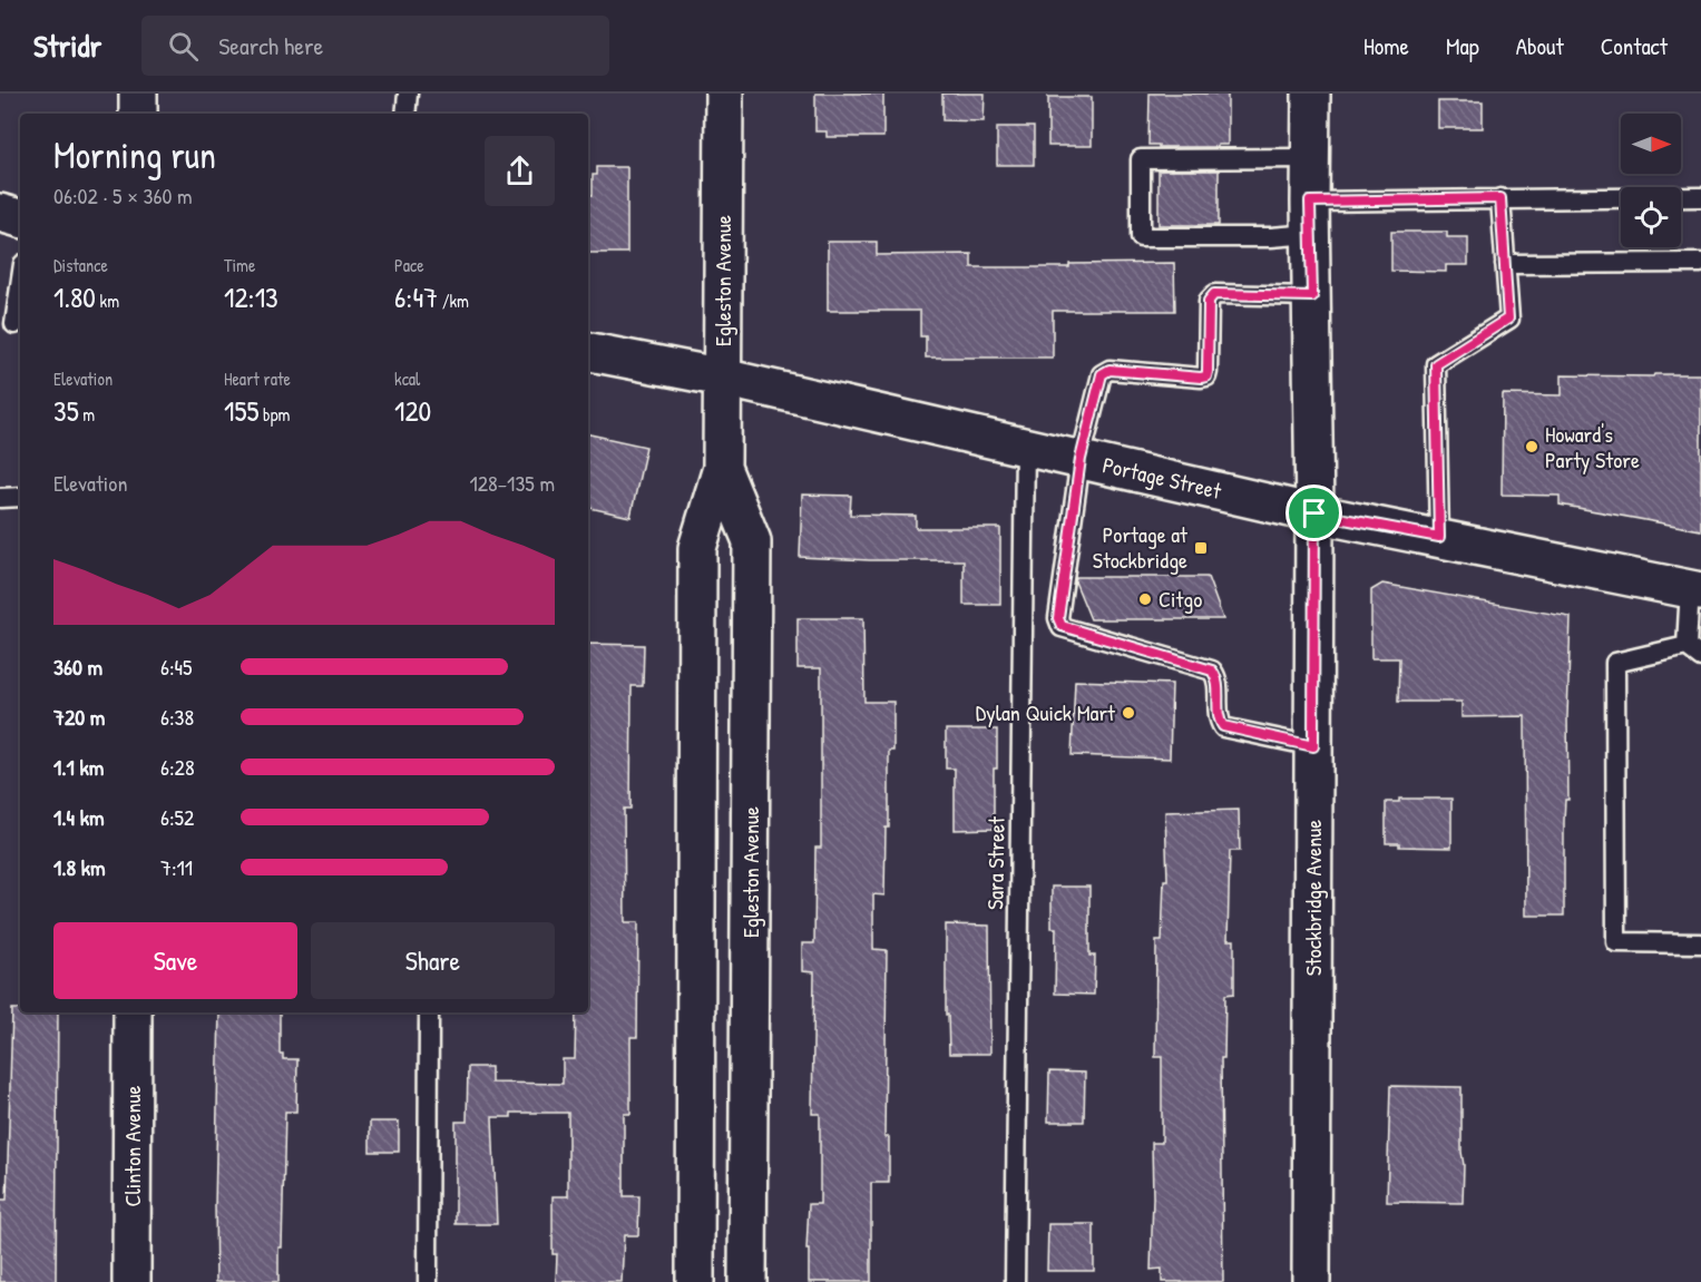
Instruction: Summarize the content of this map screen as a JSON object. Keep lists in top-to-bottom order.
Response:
{
  "streets": {
    "street": [
      "Egleston Avenue",
      "Portage Street",
      "Stockbridge Avenue",
      "Clinton Avenue"
    ],
    "lane": ["Sara Street"]
  },
  "crossings": [
    ["Egleston Avenue", "Portage Street"],
    ["Portage Street", "Sara Street"],
    ["Portage Street", "Stockbridge Avenue"]
  ],
  "places": {
    "other": ["Howard's Party Store", "Citgo", "Dylan Quick Mart"],
    "transit": ["Portage at Stockbridge"]
  },
  "north": "right",
  "page": {
    "header": "Stridr",
    "search": "Search here",
    "nav": [
      "Home",
      "Map",
      "About",
      "Contact"
    ],
    "heading": ["Morning run", "06:02 · 5 × 360 m"],
    "stats": [
      ["Distance", "1.80 km"],
      ["Time", "12:13"],
      ["Pace", "6:47 /km"],
      ["Elevation", "35 m"],
      ["Heart rate", "155 bpm"],
      ["kcal", "120"]
    ],
    "chart": ["Elevation", "128–135 m"],
    "list": [
      {
        "name": "360 m",
        "note": "6:45"
      },
      {
        "name": "720 m",
        "note": "6:38"
      },
      {
        "name": "1.1 km",
        "note": "6:28"
      },
      {
        "name": "1.4 km",
        "note": "6:52"
      },
      {
        "name": "1.8 km",
        "note": "7:11"
      }
    ],
    "buttons": ["Save", "Share"]
  }
}
